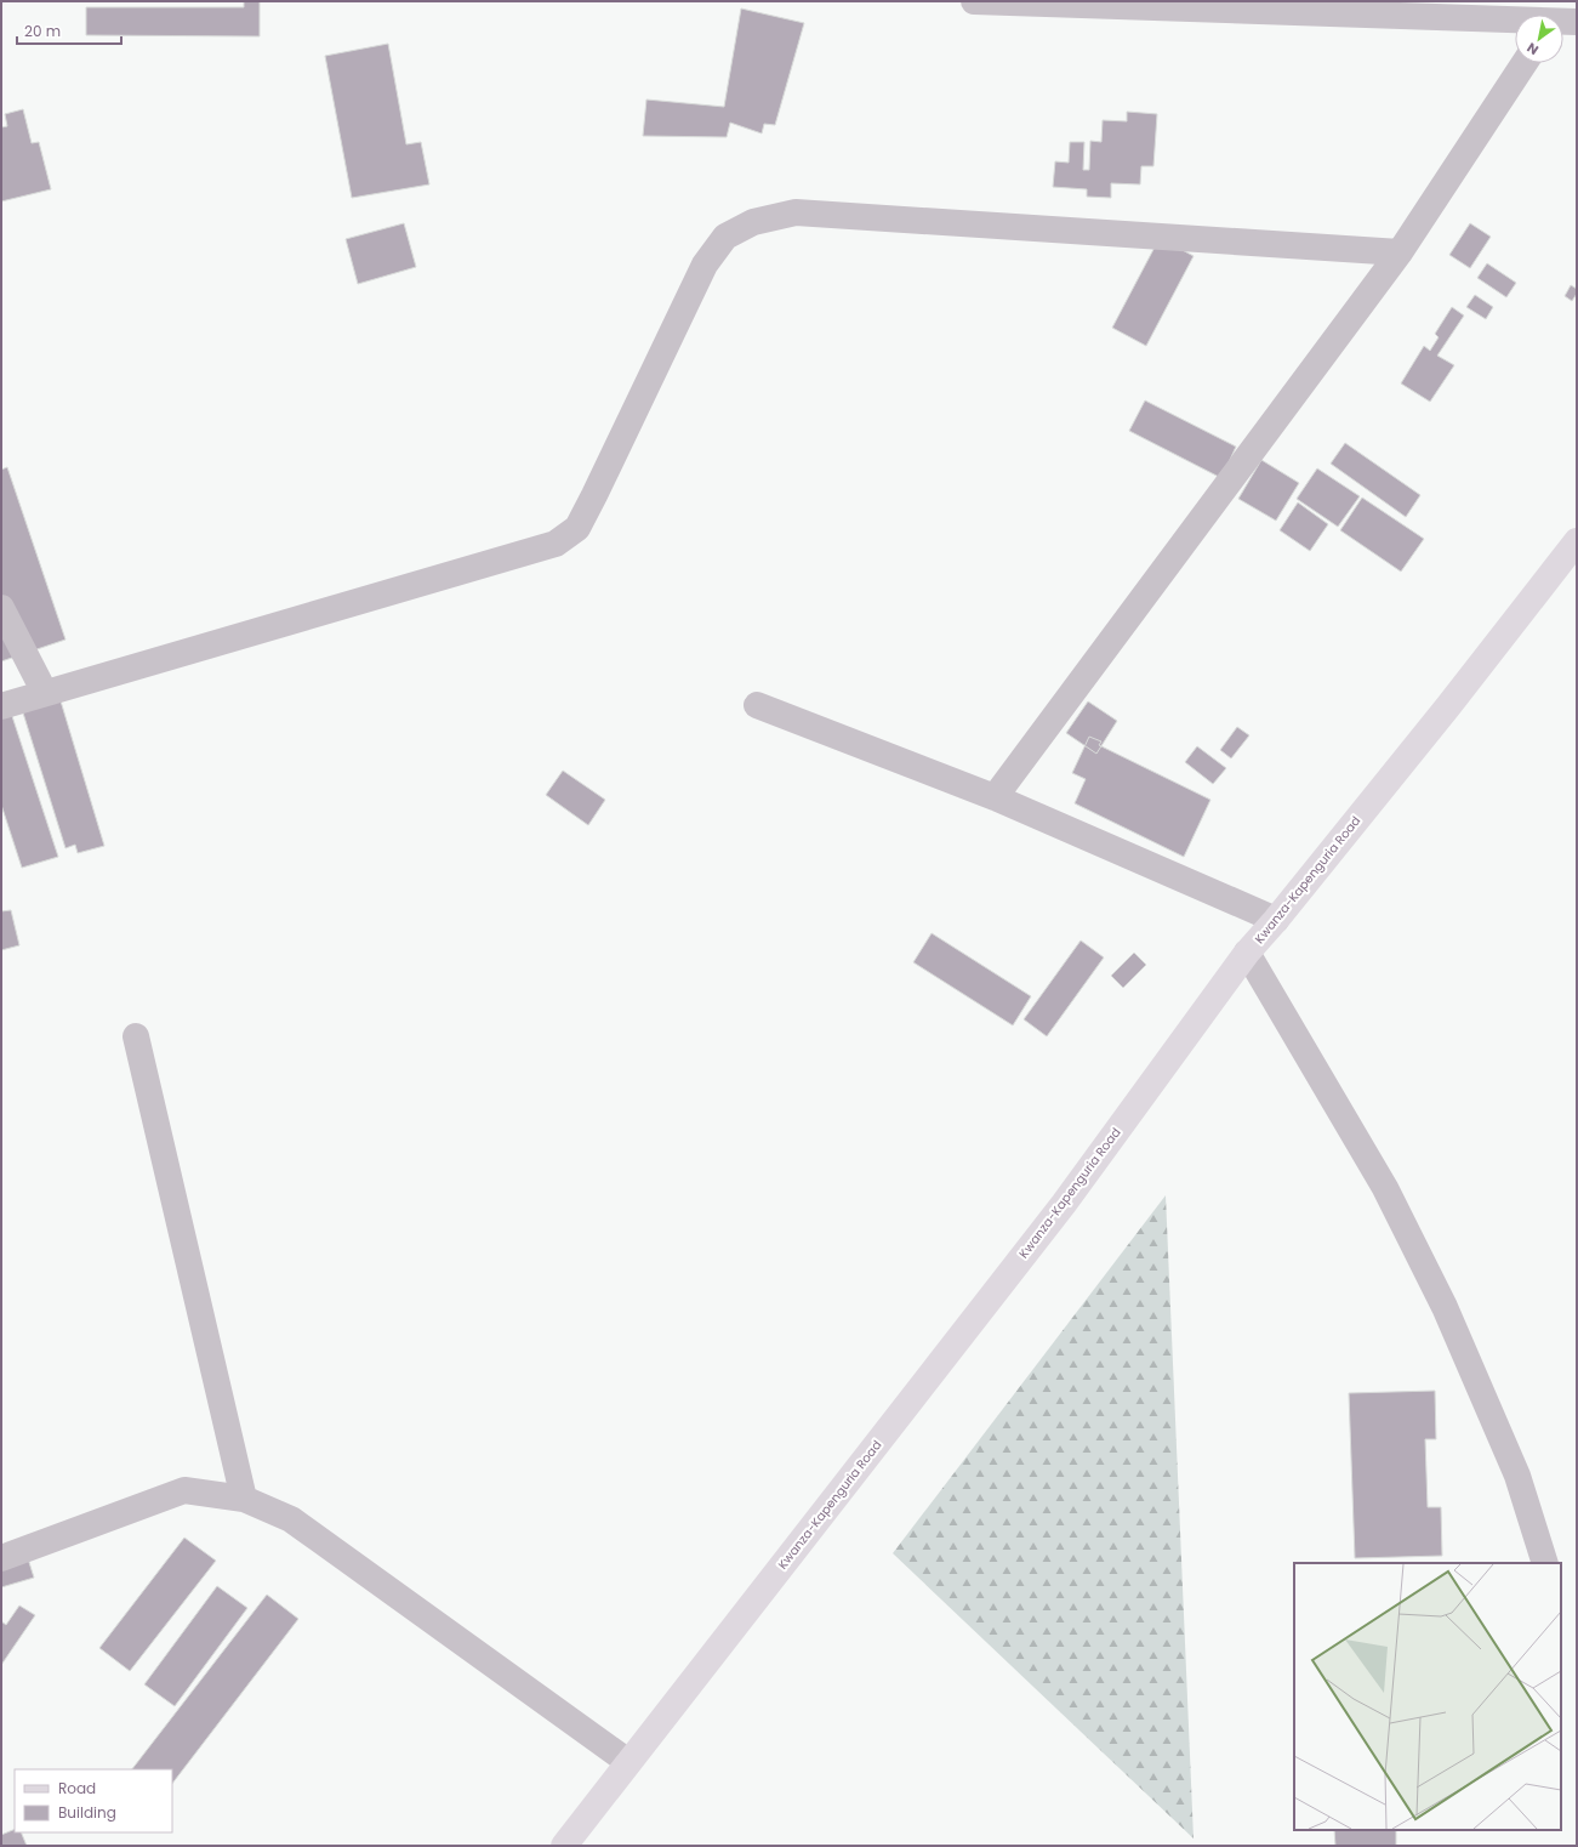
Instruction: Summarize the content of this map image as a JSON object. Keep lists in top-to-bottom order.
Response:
{
  "streets": {
    "street": ["Kwanza-Kapenguria Road"]
  },
  "legend": ["Road", "Building"],
  "scale_bar": "20 m",
  "north": "bottom left"
}
